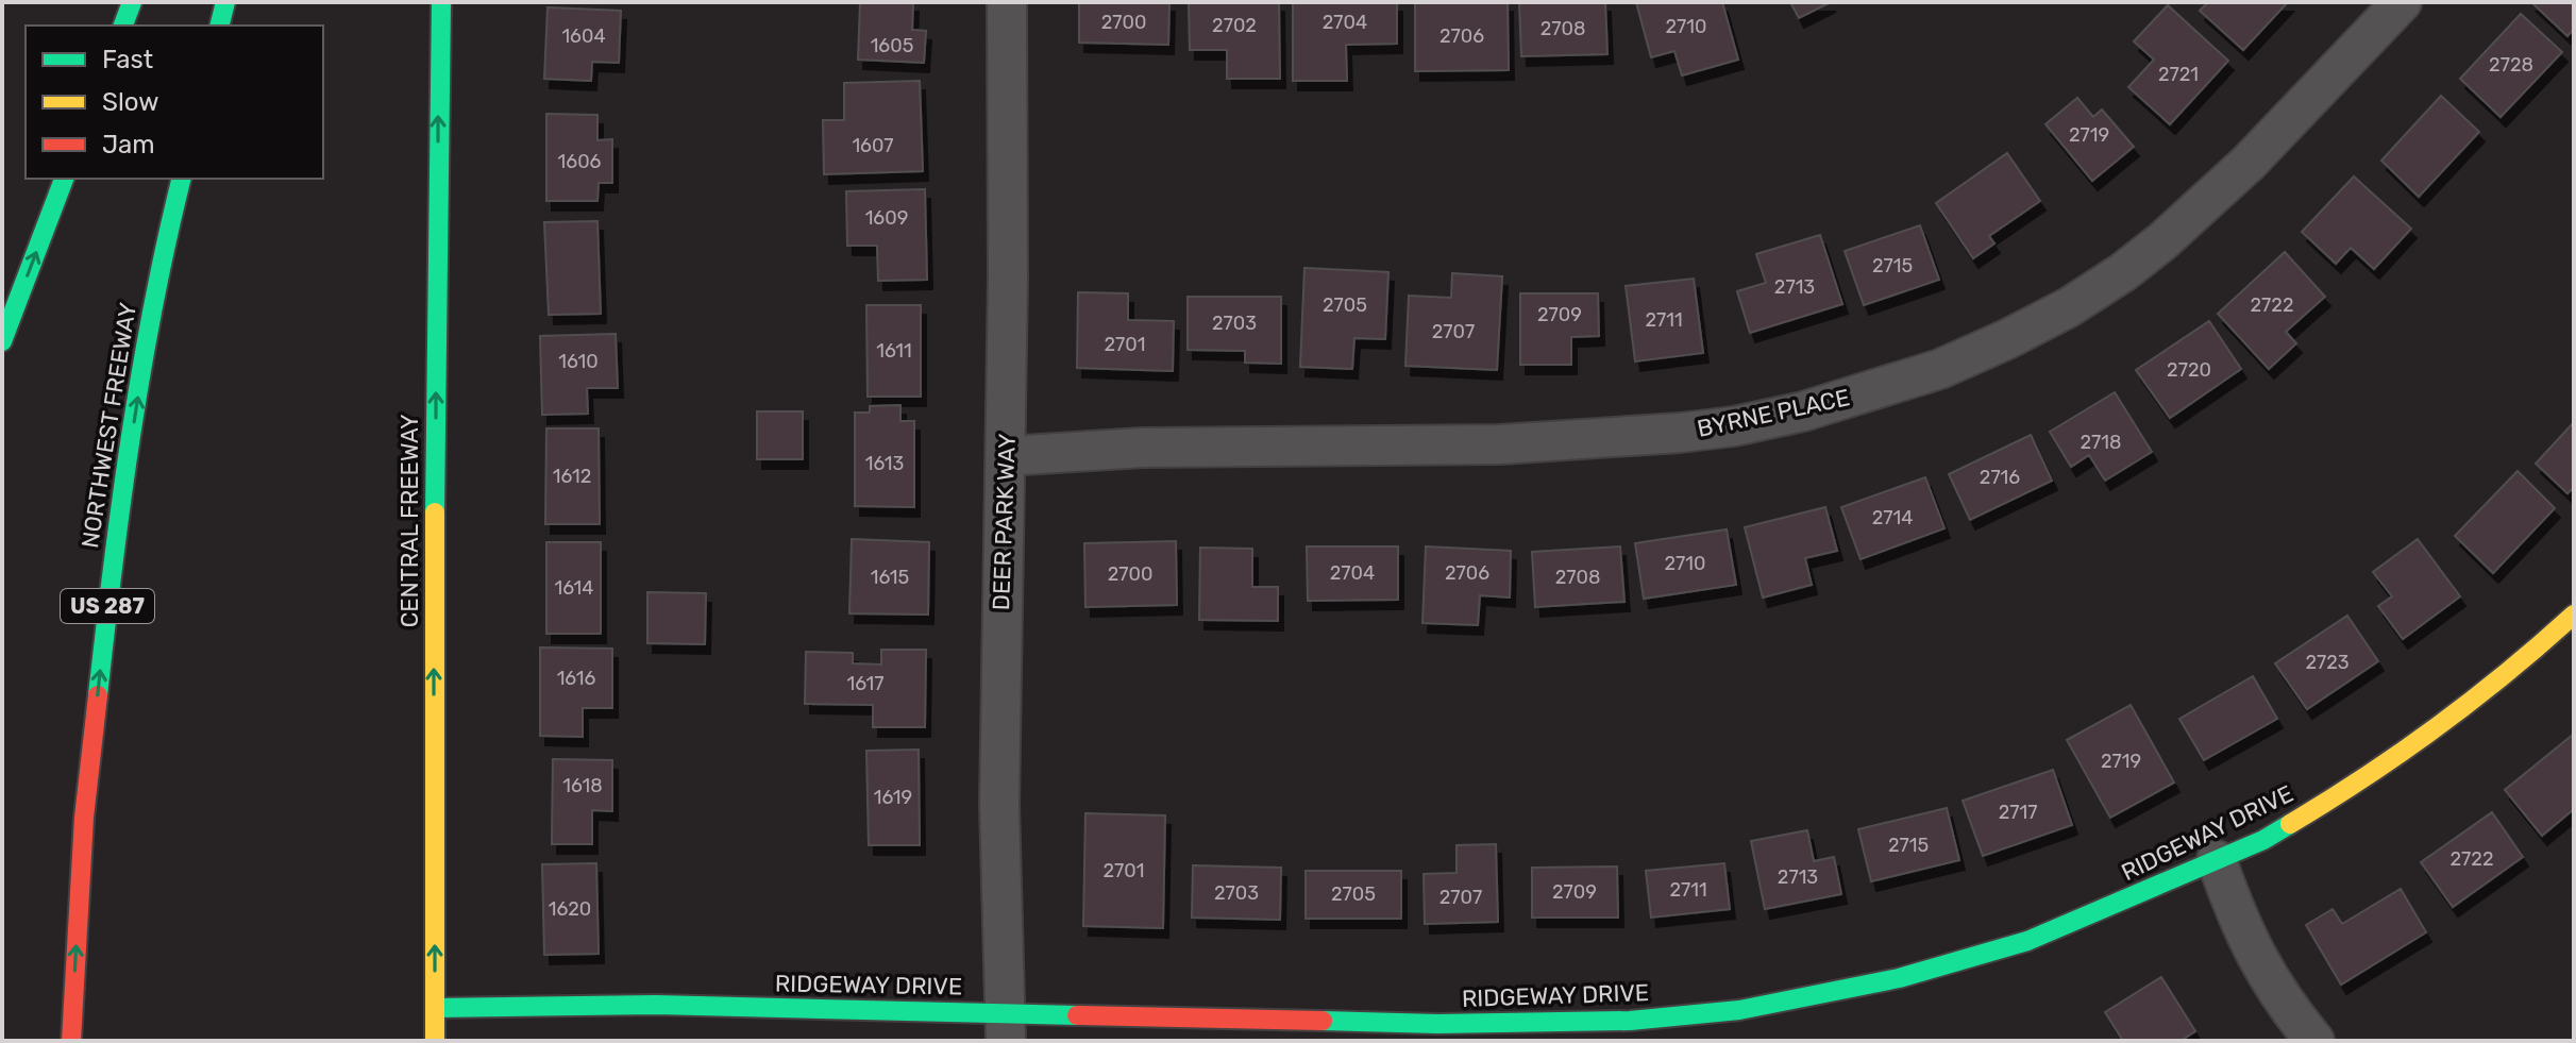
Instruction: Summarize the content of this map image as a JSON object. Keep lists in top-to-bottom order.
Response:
{
  "streets": {
    "main road": [
      "NORTHWEST FREEWAY",
      "CENTRAL FREEWAY",
      "US 287",
      "RIDGEWAY DRIVE"
    ],
    "street": ["BYRNE PLACE", "DEER PARK WAY"]
  },
  "crossings": [
    ["BYRNE PLACE", "DEER PARK WAY"],
    ["CENTRAL FREEWAY", "RIDGEWAY DRIVE"],
    ["DEER PARK WAY", "RIDGEWAY DRIVE"]
  ],
  "one_way": ["NORTHWEST FREEWAY", "CENTRAL FREEWAY"],
  "house_numbers": [
    "2700",
    "2704",
    "2702",
    "2710",
    "2708",
    "1604",
    "2706",
    "1605",
    "2728",
    "2721",
    "2719",
    "1607",
    "1606",
    "1609",
    "2715",
    "2713",
    "2705",
    "2722",
    "2709",
    "2711",
    "2703",
    "2707",
    "2701",
    "1611",
    "1610",
    "2720",
    "2718",
    "1613",
    "1612",
    "2716",
    "2714",
    "2710",
    "2704",
    "2706",
    "2700",
    "1615",
    "2708",
    "1614",
    "2723",
    "1616",
    "1617",
    "2719",
    "1618",
    "1619",
    "2717",
    "2715",
    "2722",
    "2701",
    "2713",
    "2711",
    "2709",
    "2703",
    "2705",
    "2707",
    "1620"
  ],
  "legend": ["Fast", "Slow", "Jam"]
}
